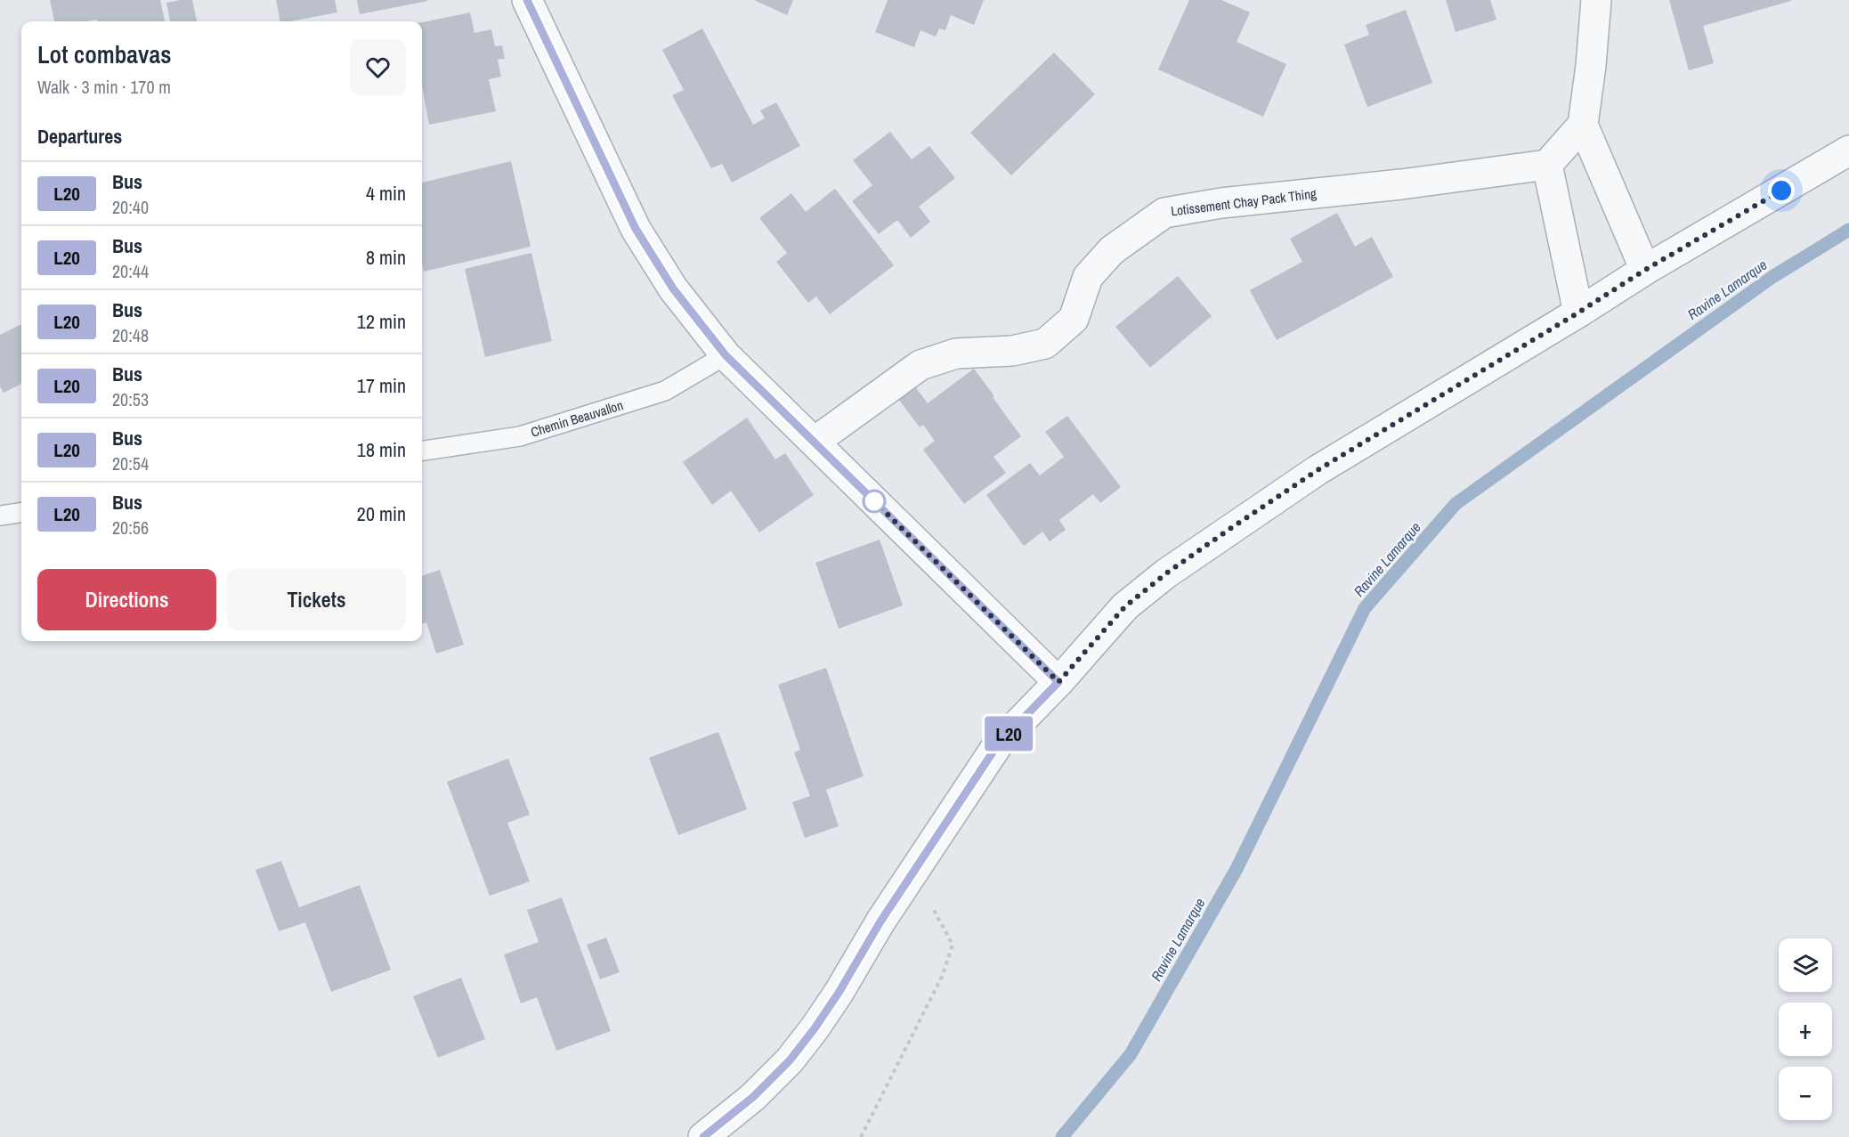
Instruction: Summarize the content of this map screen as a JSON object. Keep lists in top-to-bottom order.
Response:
{
  "streets": {
    "street": ["Lotissement Chay Pack Thing"],
    "lane": ["Chemin Beauvallon"]
  },
  "water": ["Ravine Lamarque"],
  "lines": ["bus line L20"],
  "page": {
    "on_map": "L20",
    "heading": [
      ["Lot combavas", "Walk · 3 min · 170 m"],
      "Departures"
    ],
    "list": [
      {
        "mark": "L20",
        "name": "Bus",
        "note": "20:40",
        "value": "4 min"
      },
      {
        "mark": "L20",
        "name": "Bus",
        "note": "20:44",
        "value": "8 min"
      },
      {
        "mark": "L20",
        "name": "Bus",
        "note": "20:48",
        "value": "12 min"
      },
      {
        "mark": "L20",
        "name": "Bus",
        "note": "20:53",
        "value": "17 min"
      },
      {
        "mark": "L20",
        "name": "Bus",
        "note": "20:54",
        "value": "18 min"
      },
      {
        "mark": "L20",
        "name": "Bus",
        "note": "20:56",
        "value": "20 min"
      }
    ],
    "buttons": ["Directions", "Tickets"],
    "map_buttons": ["+", "−"]
  }
}
